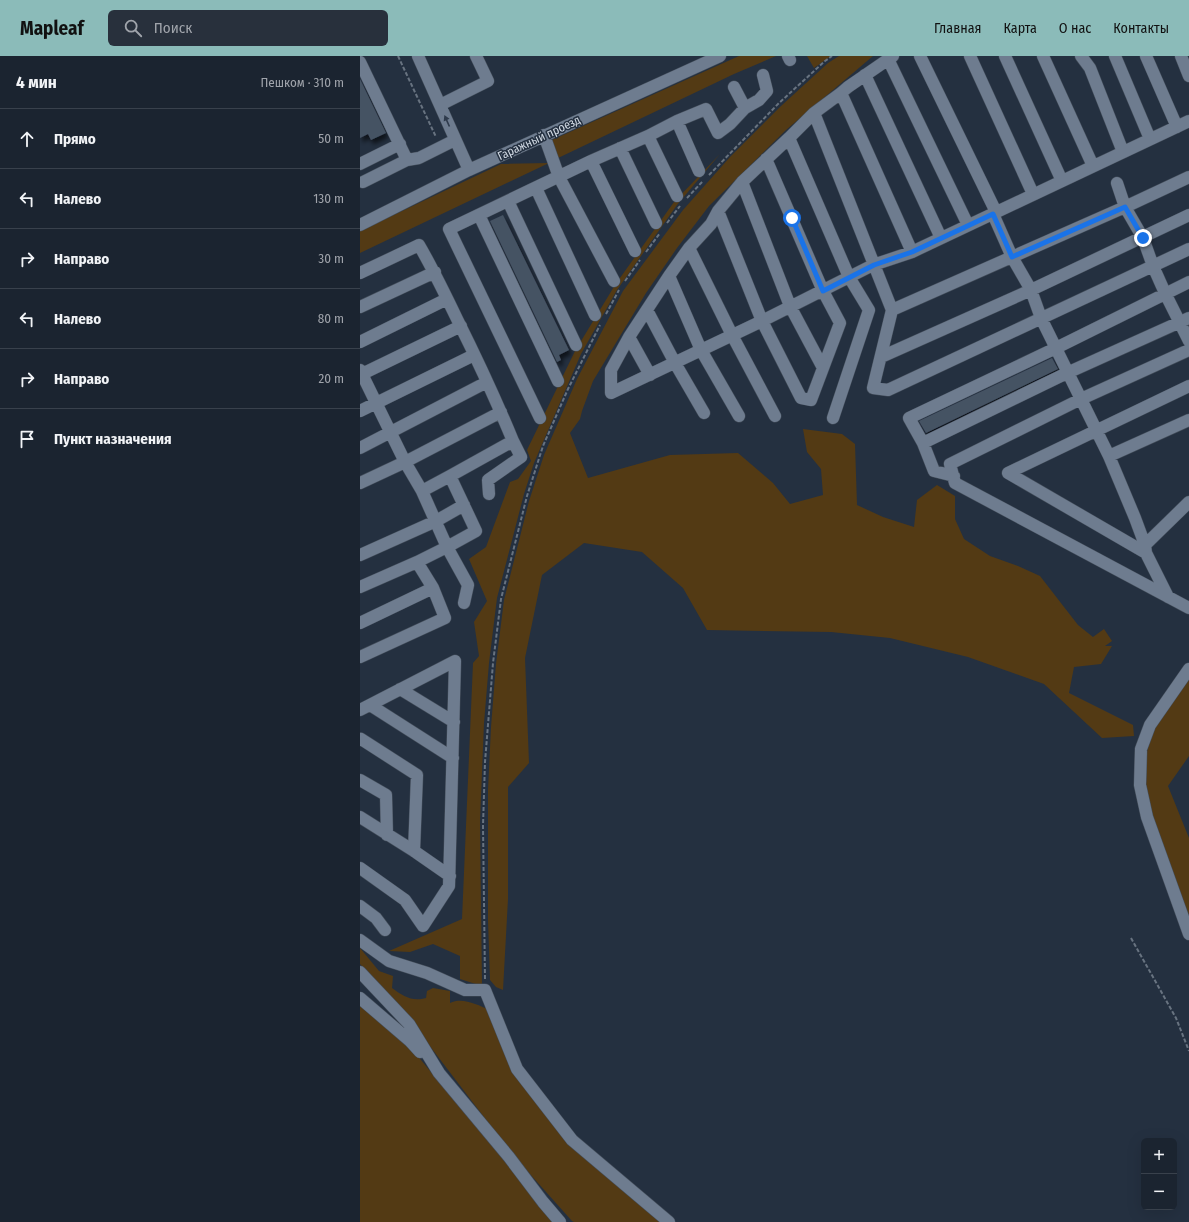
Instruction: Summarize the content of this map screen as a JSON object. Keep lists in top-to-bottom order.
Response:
{
  "streets": {
    "lane": ["Гаражный проезд"]
  },
  "page": {
    "header": "Mapleaf",
    "search": "Поиск",
    "nav": [
      "Главная",
      "Карта",
      "О нас",
      "Контакты"
    ],
    "heading": ["4 мин", "Пешком · 310 m"],
    "list": [
      ["Прямо", "50 m"],
      ["Налево", "130 m"],
      ["Направо", "30 m"],
      ["Налево", "80 m"],
      ["Направо", "20 m"],
      "Пункт назначения"
    ],
    "map_buttons": ["+", "−"]
  }
}
